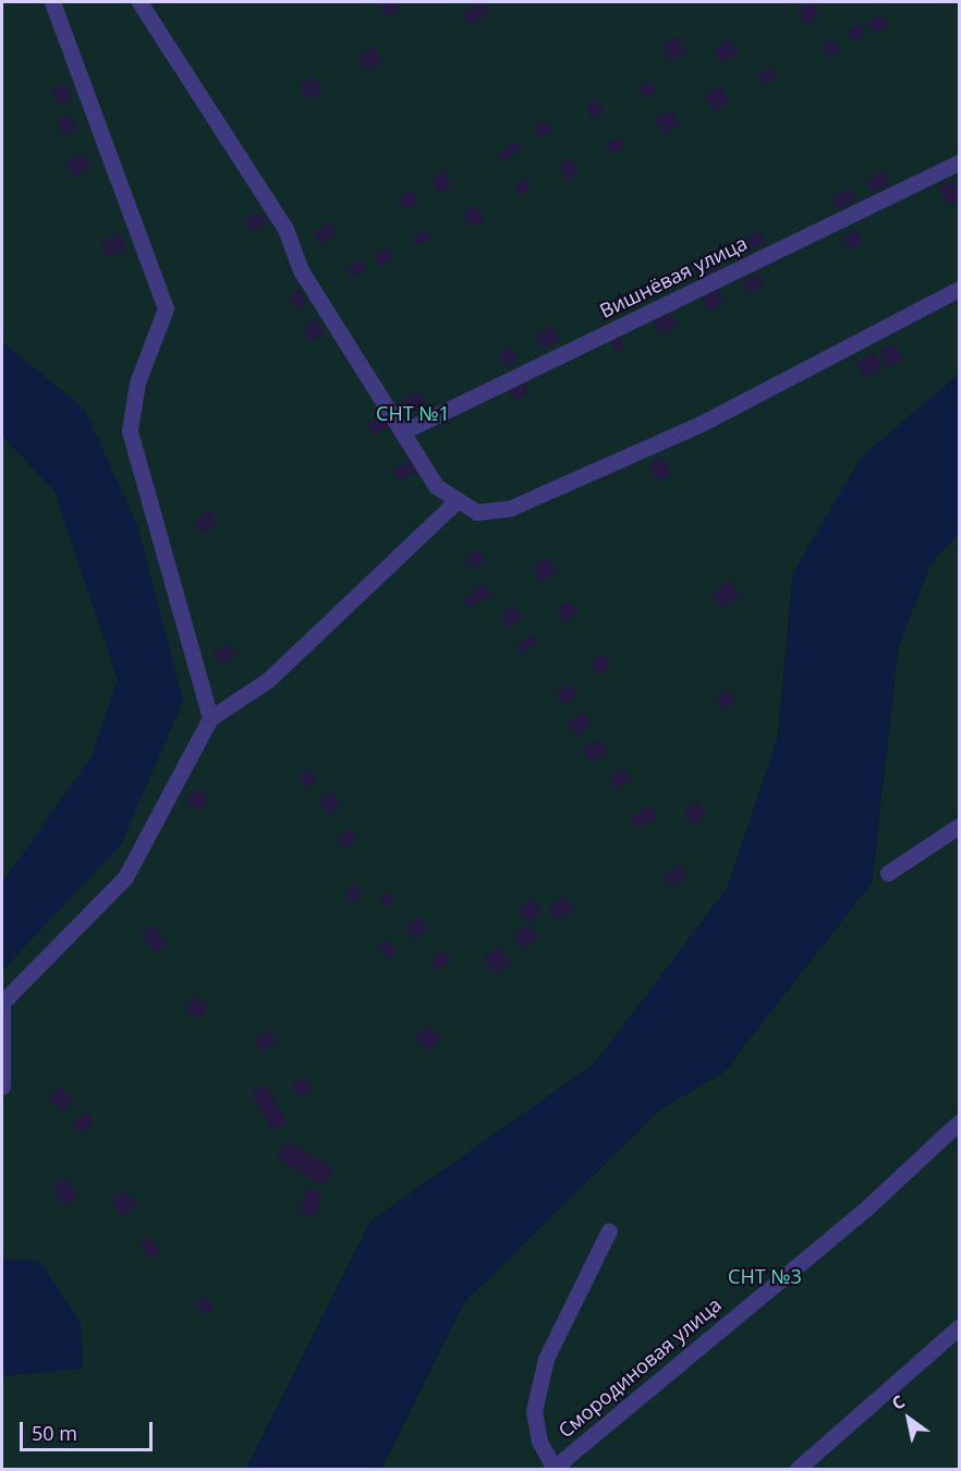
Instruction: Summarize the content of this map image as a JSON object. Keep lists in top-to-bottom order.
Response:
{
  "streets": {
    "street": ["Вишнёвая улица", "Смородиновая улица"]
  },
  "parks": ["СНТ №1", "СНТ №3"],
  "scale_bar": "50 m",
  "north": "top left"
}
